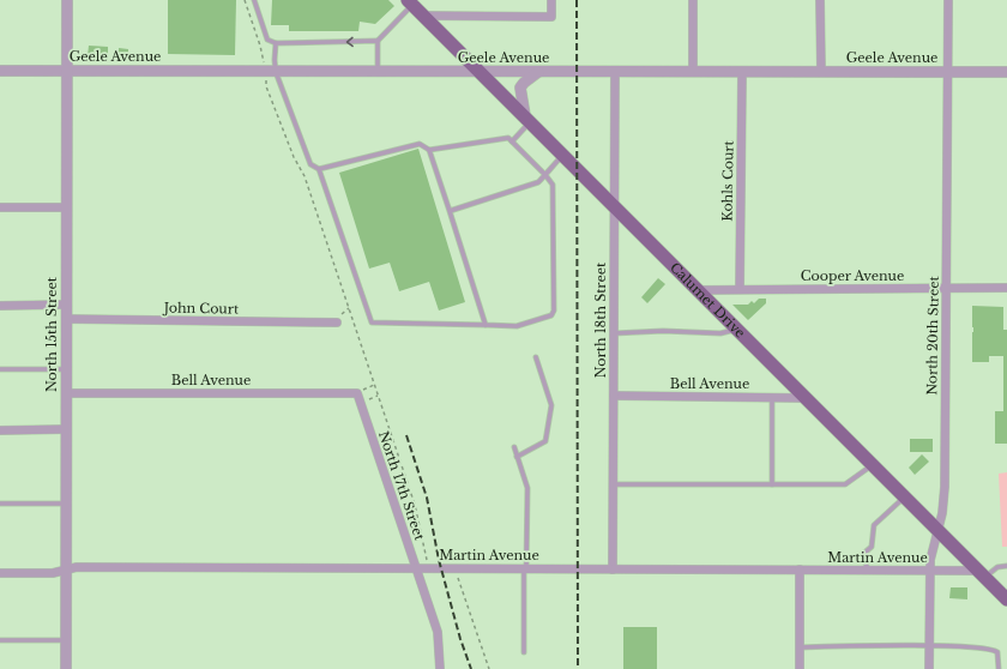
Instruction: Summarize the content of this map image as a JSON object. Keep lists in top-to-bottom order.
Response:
{
  "streets": {
    "main road": ["Calumet Drive"],
    "street": [
      "Geele Avenue",
      "Kohls Court",
      "Cooper Avenue",
      "John Court",
      "North 18th Street",
      "North 15th Street",
      "North 20th Street",
      "Bell Avenue",
      "North 17th Street",
      "Martin Avenue"
    ]
  },
  "crossings": [
    ["Geele Avenue", "Kohls Court"],
    ["Geele Avenue", "Calumet Drive"],
    ["Geele Avenue", "North 18th Street"],
    ["Geele Avenue", "North 15th Street"],
    ["Geele Avenue", "North 20th Street"],
    ["Kohls Court", "Cooper Avenue"],
    ["Cooper Avenue", "Calumet Drive"],
    ["Cooper Avenue", "North 20th Street"],
    ["Calumet Drive", "North 18th Street"],
    ["Calumet Drive", "North 20th Street"],
    ["Calumet Drive", "Bell Avenue"],
    ["Calumet Drive", "Martin Avenue"],
    ["John Court", "North 15th Street"],
    ["North 18th Street", "Bell Avenue"],
    ["North 18th Street", "Martin Avenue"],
    ["North 15th Street", "Bell Avenue"],
    ["North 15th Street", "Martin Avenue"],
    ["North 20th Street", "Martin Avenue"],
    ["Bell Avenue", "North 17th Street"],
    ["North 17th Street", "Martin Avenue"]
  ]
}
